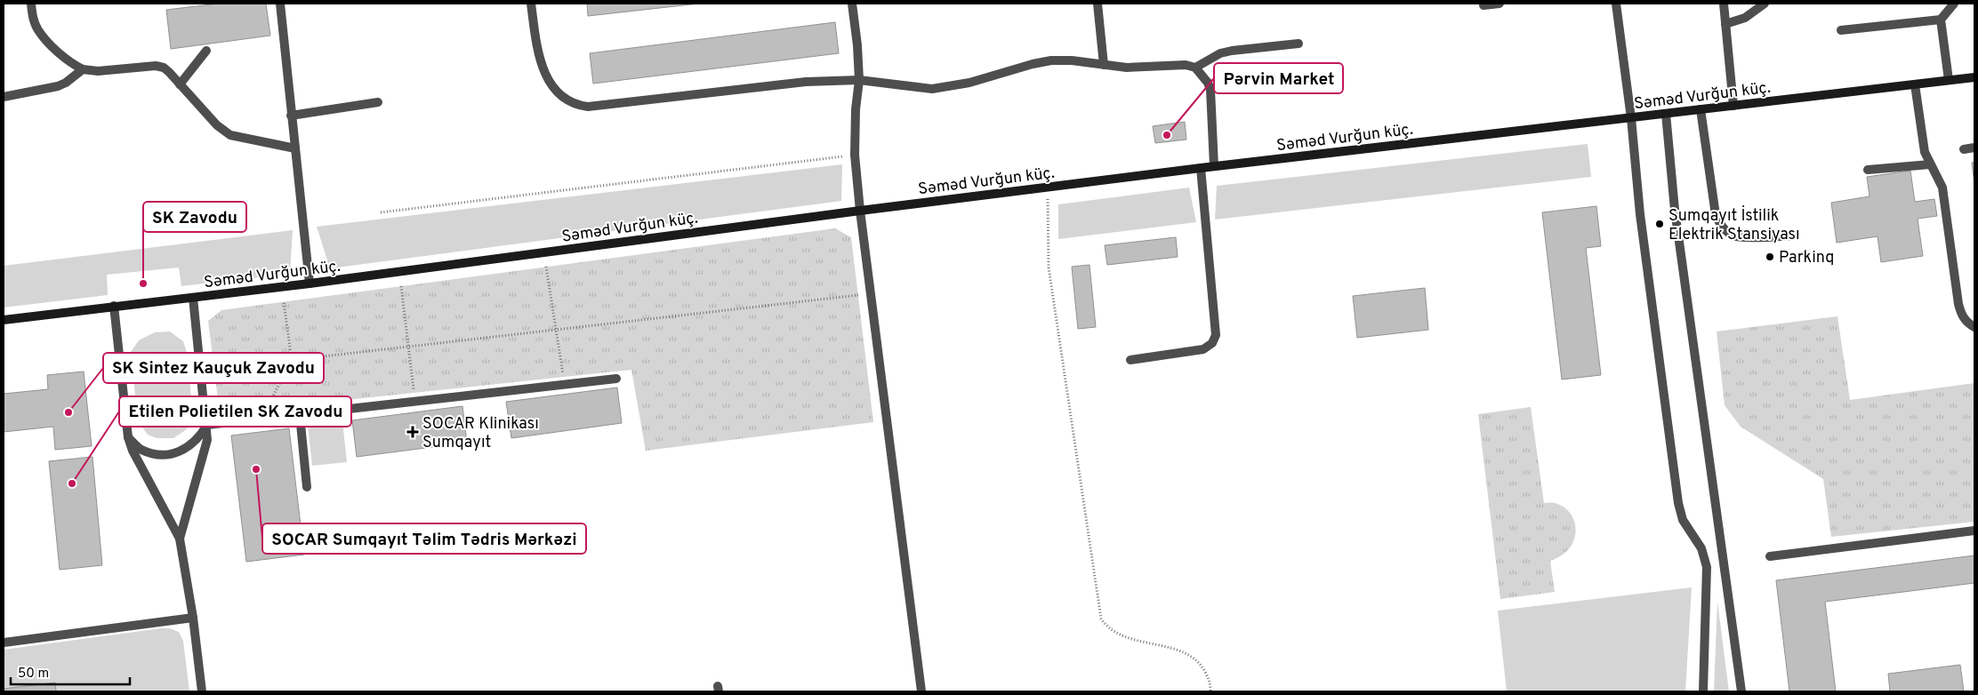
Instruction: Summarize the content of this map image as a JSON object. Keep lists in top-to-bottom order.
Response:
{
  "streets": {
    "main road": ["Səməd Vurğun küç."]
  },
  "places": {
    "other": [
      "Pərvin Market",
      "Sumqayıt İstilik Elektrik Stansiyası",
      "Parkinq",
      "SK Zavodu",
      "SK Sintez Kauçuk Zavodu",
      "SOCAR Sumqayıt Təlim Tədris Mərkəzi",
      "Etilen Polietilen SK Zavodu"
    ],
    "health": ["SOCAR Klinikası Sumqayıt"]
  },
  "scale_bar": "50 m"
}
